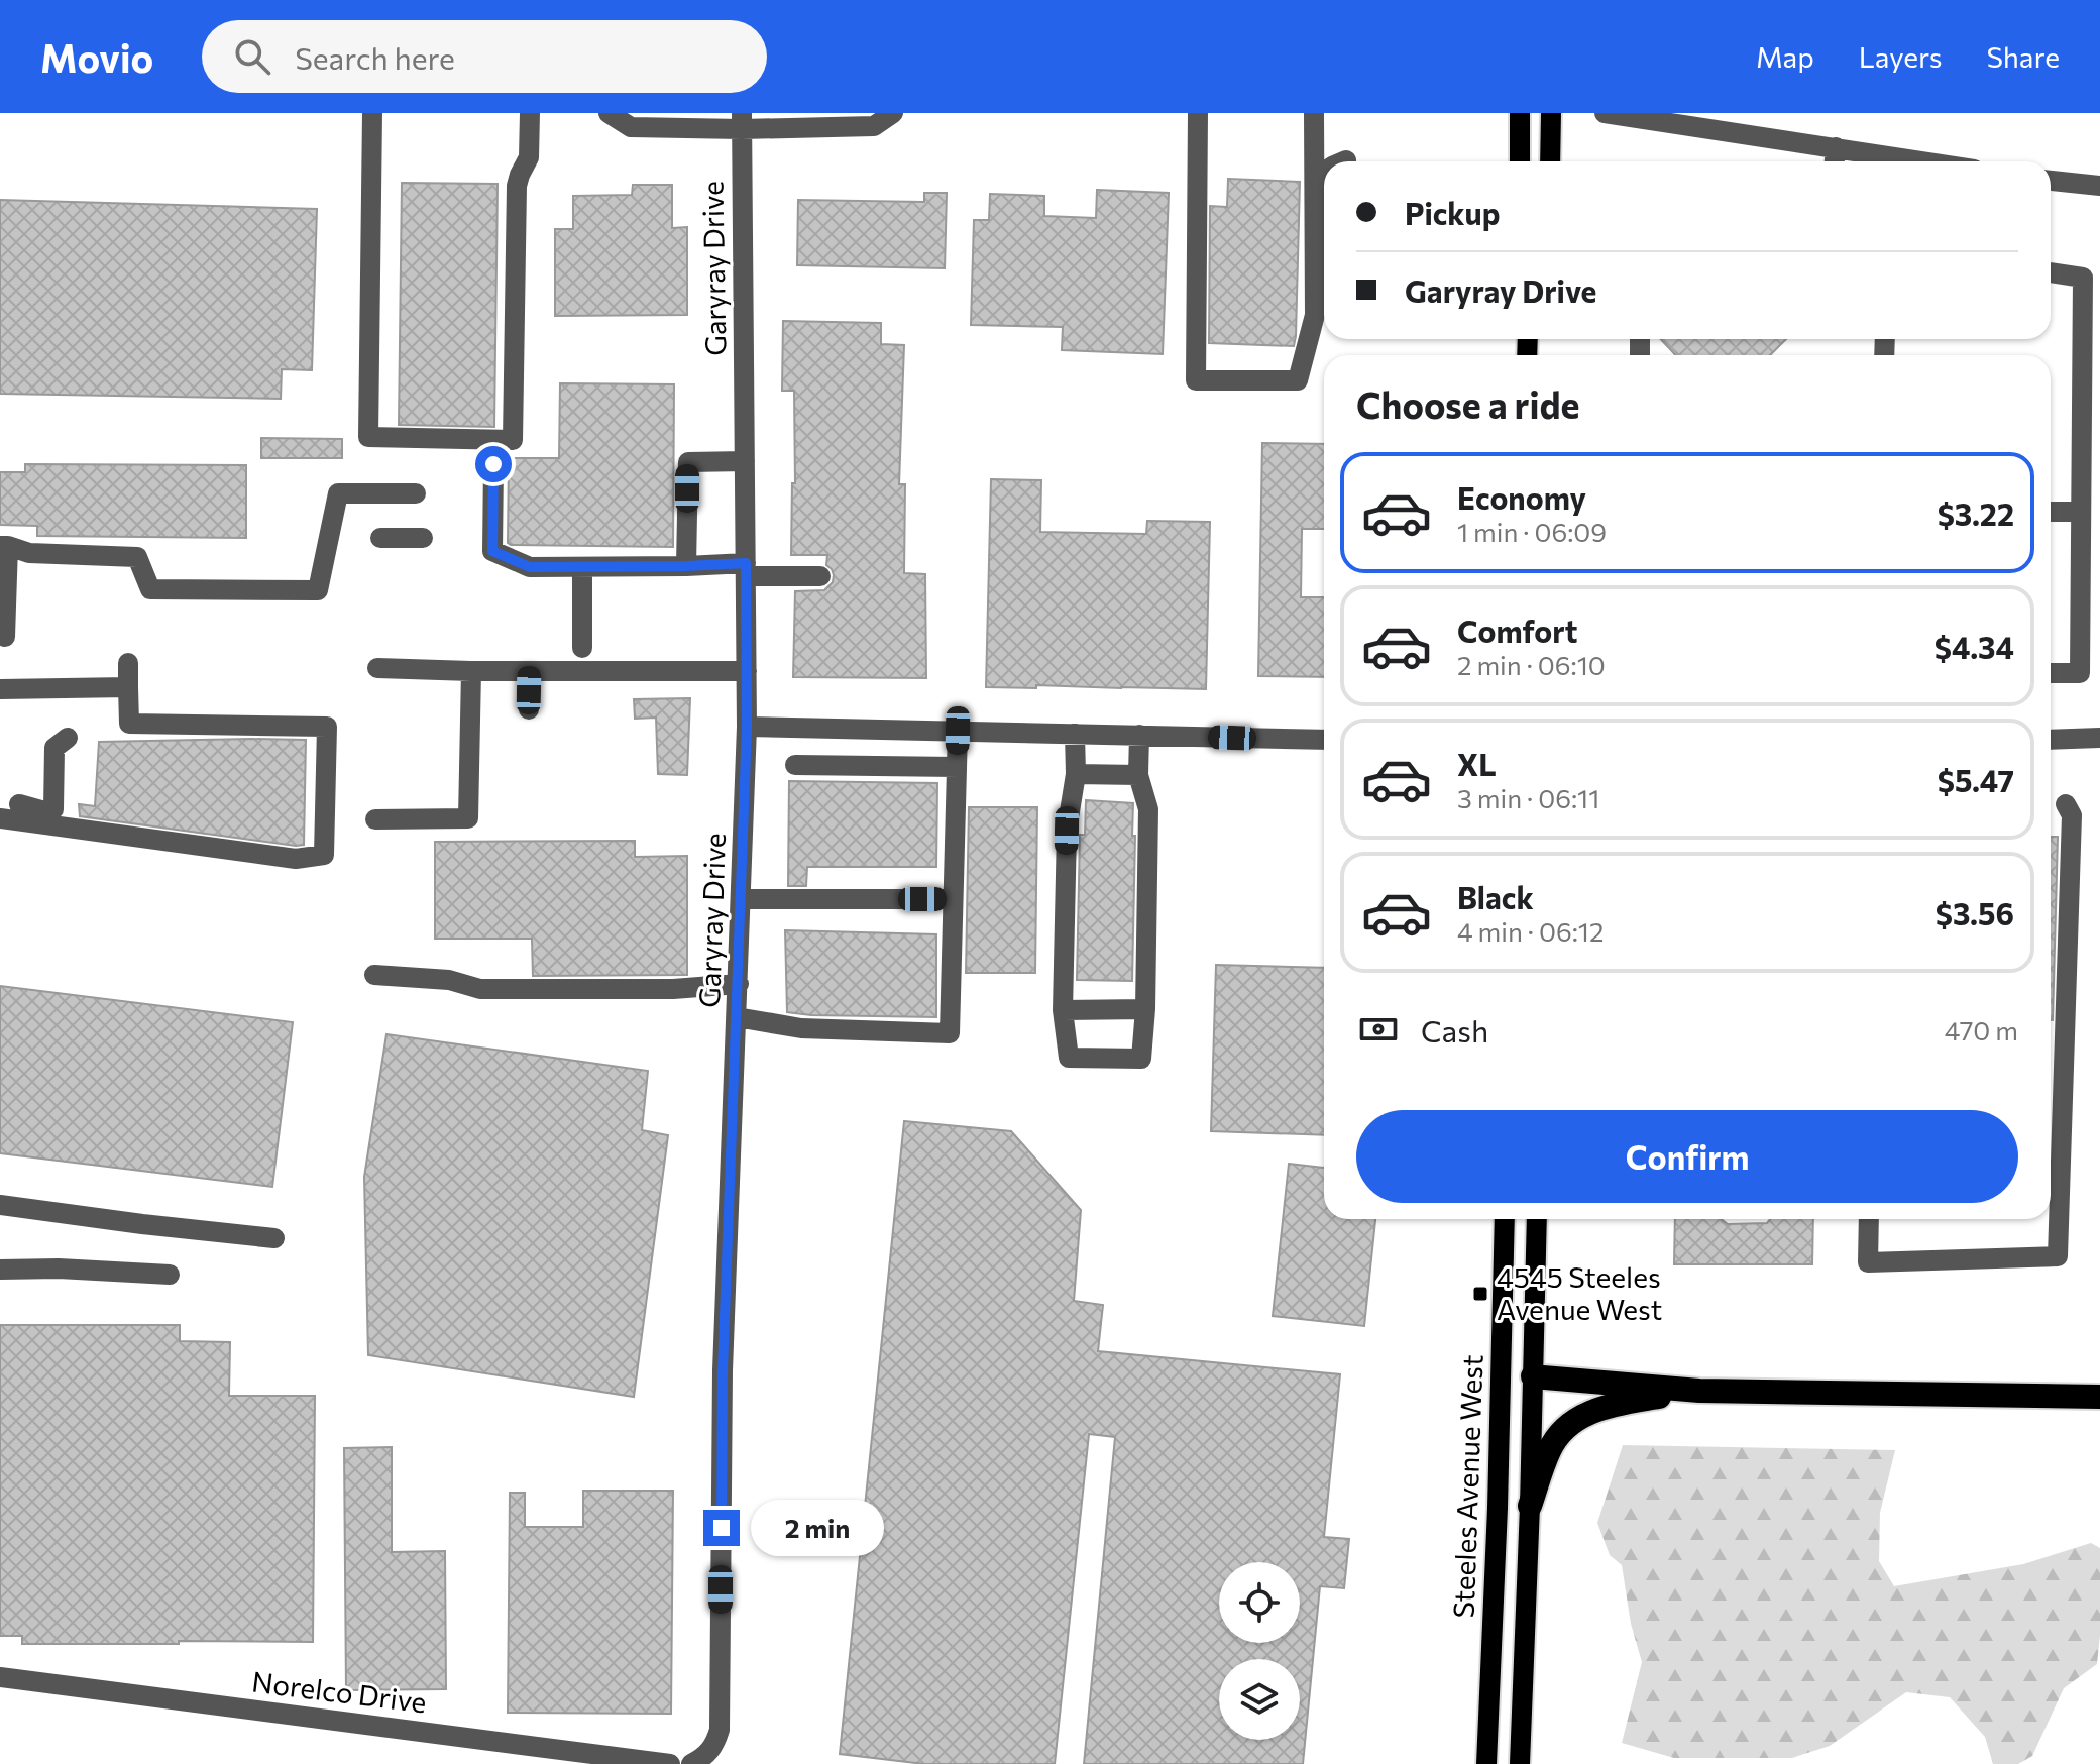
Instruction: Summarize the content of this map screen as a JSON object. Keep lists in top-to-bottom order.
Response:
{
  "streets": {
    "main road": ["Steeles Avenue West"],
    "street": ["Garyray Drive", "Norelco Drive"]
  },
  "places": {
    "transit": ["4545 Steeles Avenue West"]
  },
  "page": {
    "header": "Movio",
    "search": "Search here",
    "nav": ["Map", "Layers", "Share"],
    "banner": ["Pickup", "Garyray Drive"],
    "heading": "Choose a ride",
    "list": [
      {
        "name": "Economy",
        "note": "1 min · 06:09",
        "value": "$3.22"
      },
      {
        "name": "Comfort",
        "note": "2 min · 06:10",
        "value": "$4.34"
      },
      {
        "name": "XL",
        "note": "3 min · 06:11",
        "value": "$5.47"
      },
      {
        "name": "Black",
        "note": "4 min · 06:12",
        "value": "$3.56"
      }
    ],
    "pay": ["Cash", "470 m"],
    "buttons": "Confirm",
    "bubble": "2 min"
  }
}
